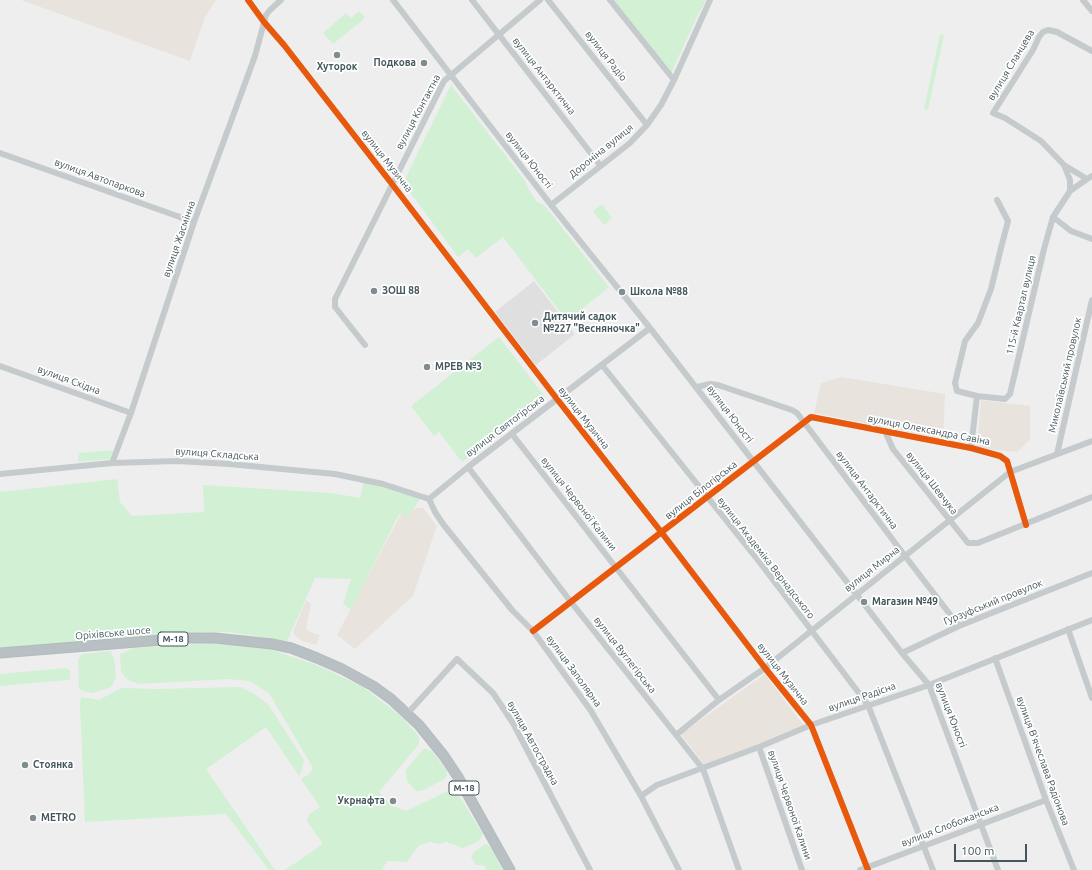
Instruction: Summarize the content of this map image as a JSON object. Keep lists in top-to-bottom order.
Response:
{
  "streets": {
    "highway": ["Оріхівське шосе", "М-18"],
    "street": [
      "вулиця Радіо",
      "вулиця Сланцева",
      "вулиця Антарктична",
      "вулиця Контактна",
      "Дороніна вулиця",
      "вулиця Юності",
      "вулиця Музична",
      "вулиця Автопаркова",
      "вулиця Жасмінна",
      "115-й Квартал вулиця",
      "Миколаївський провулок",
      "вулиця Східна",
      "вулиця Святогірська",
      "вулиця Олександра Савіна",
      "вулиця Складська",
      "вулиця Шевчука",
      "вулиця Білогірська",
      "вулиця Червоної Калини",
      "вулиця Академіка Вернадського",
      "вулиця Мирна",
      "Гурзуфський провулок",
      "вулиця Вуглегірська",
      "вулиця Заполярна",
      "вулиця Радісна",
      "вулиця Автострадна",
      "вулиця В'ячеслава Радіонова",
      "вулиця Слобожанська"
    ]
  },
  "crossings": [
    ["вулиця Радіо", "Дороніна вулиця"],
    ["вулиця Сланцева", "115-й Квартал вулиця"],
    ["вулиця Антарктична", "вулиця Контактна"],
    ["вулиця Антарктична", "Дороніна вулиця"],
    ["вулиця Антарктична", "вулиця Олександра Савіна"],
    ["вулиця Антарктична", "вулиця Білогірська"],
    ["вулиця Антарктична", "вулиця Мирна"],
    ["вулиця Антарктична", "Гурзуфський провулок"],
    ["вулиця Контактна", "вулиця Юності"],
    ["вулиця Контактна", "вулиця Музична"],
    ["Дороніна вулиця", "вулиця Юності"],
    ["вулиця Юності", "вулиця Святогірська"],
    ["вулиця Юності", "вулиця Білогірська"],
    ["вулиця Юності", "вулиця Мирна"],
    ["вулиця Юності", "Гурзуфський провулок"],
    ["вулиця Юності", "вулиця Радісна"],
    ["вулиця Юності", "вулиця Слобожанська"],
    ["вулиця Музична", "вулиця Жасмінна"],
    ["вулиця Музична", "вулиця Святогірська"],
    ["вулиця Музична", "вулиця Білогірська"],
    ["вулиця Музична", "вулиця Мирна"],
    ["вулиця Музична", "вулиця Радісна"],
    ["вулиця Музична", "вулиця Слобожанська"],
    ["вулиця Автопаркова", "вулиця Жасмінна"],
    ["вулиця Жасмінна", "вулиця Східна"],
    ["вулиця Жасмінна", "вулиця Складська"],
    ["Миколаївський провулок", "вулиця Мирна"],
    ["вулиця Святогірська", "вулиця Складська"],
    ["вулиця Святогірська", "вулиця Червоної Калини"],
    ["вулиця Святогірська", "вулиця Академіка Вернадського"],
    ["вулиця Святогірська", "вулиця Вуглегірська"],
    ["вулиця Святогірська", "вулиця Заполярна"],
    ["вулиця Олександра Савіна", "вулиця Шевчука"],
    ["вулиця Олександра Савіна", "вулиця Білогірська"],
    ["вулиця Олександра Савіна", "вулиця Мирна"],
    ["вулиця Складська", "вулиця Заполярна"],
    ["вулиця Шевчука", "вулиця Мирна"],
    ["вулиця Білогірська", "вулиця Червоної Калини"],
    ["вулиця Білогірська", "вулиця Академіка Вернадського"],
    ["вулиця Білогірська", "вулиця Вуглегірська"],
    ["вулиця Білогірська", "вулиця Заполярна"],
    ["вулиця Червоної Калини", "вулиця Мирна"],
    ["вулиця Червоної Калини", "вулиця Радісна"],
    ["вулиця Академіка Вернадського", "вулиця Мирна"],
    ["вулиця Академіка Вернадського", "вулиця Радісна"],
    ["вулиця Академіка Вернадського", "вулиця Слобожанська"],
    ["вулиця Мирна", "вулиця Вуглегірська"],
    ["Оріхівське шосе", "М-18"],
    ["Оріхівське шосе", "вулиця Автострадна"],
    ["М-18", "вулиця Автострадна"],
    ["вулиця Вуглегірська", "вулиця Радісна"],
    ["вулиця Заполярна", "вулиця Радісна"],
    ["вулиця Радісна", "вулиця В'ячеслава Радіонова"],
    ["вулиця В'ячеслава Радіонова", "вулиця Слобожанська"]
  ],
  "places": [
    "Хуторок",
    "Подкова",
    "ЗОШ 88",
    "Школа №88",
    "Дитячий садок №227 \"Весняночка\"",
    "МРЕВ №3",
    "Магазин №49",
    "Стоянка",
    "Укрнафта",
    "METRO"
  ],
  "scale_bar": "100 m"
}
